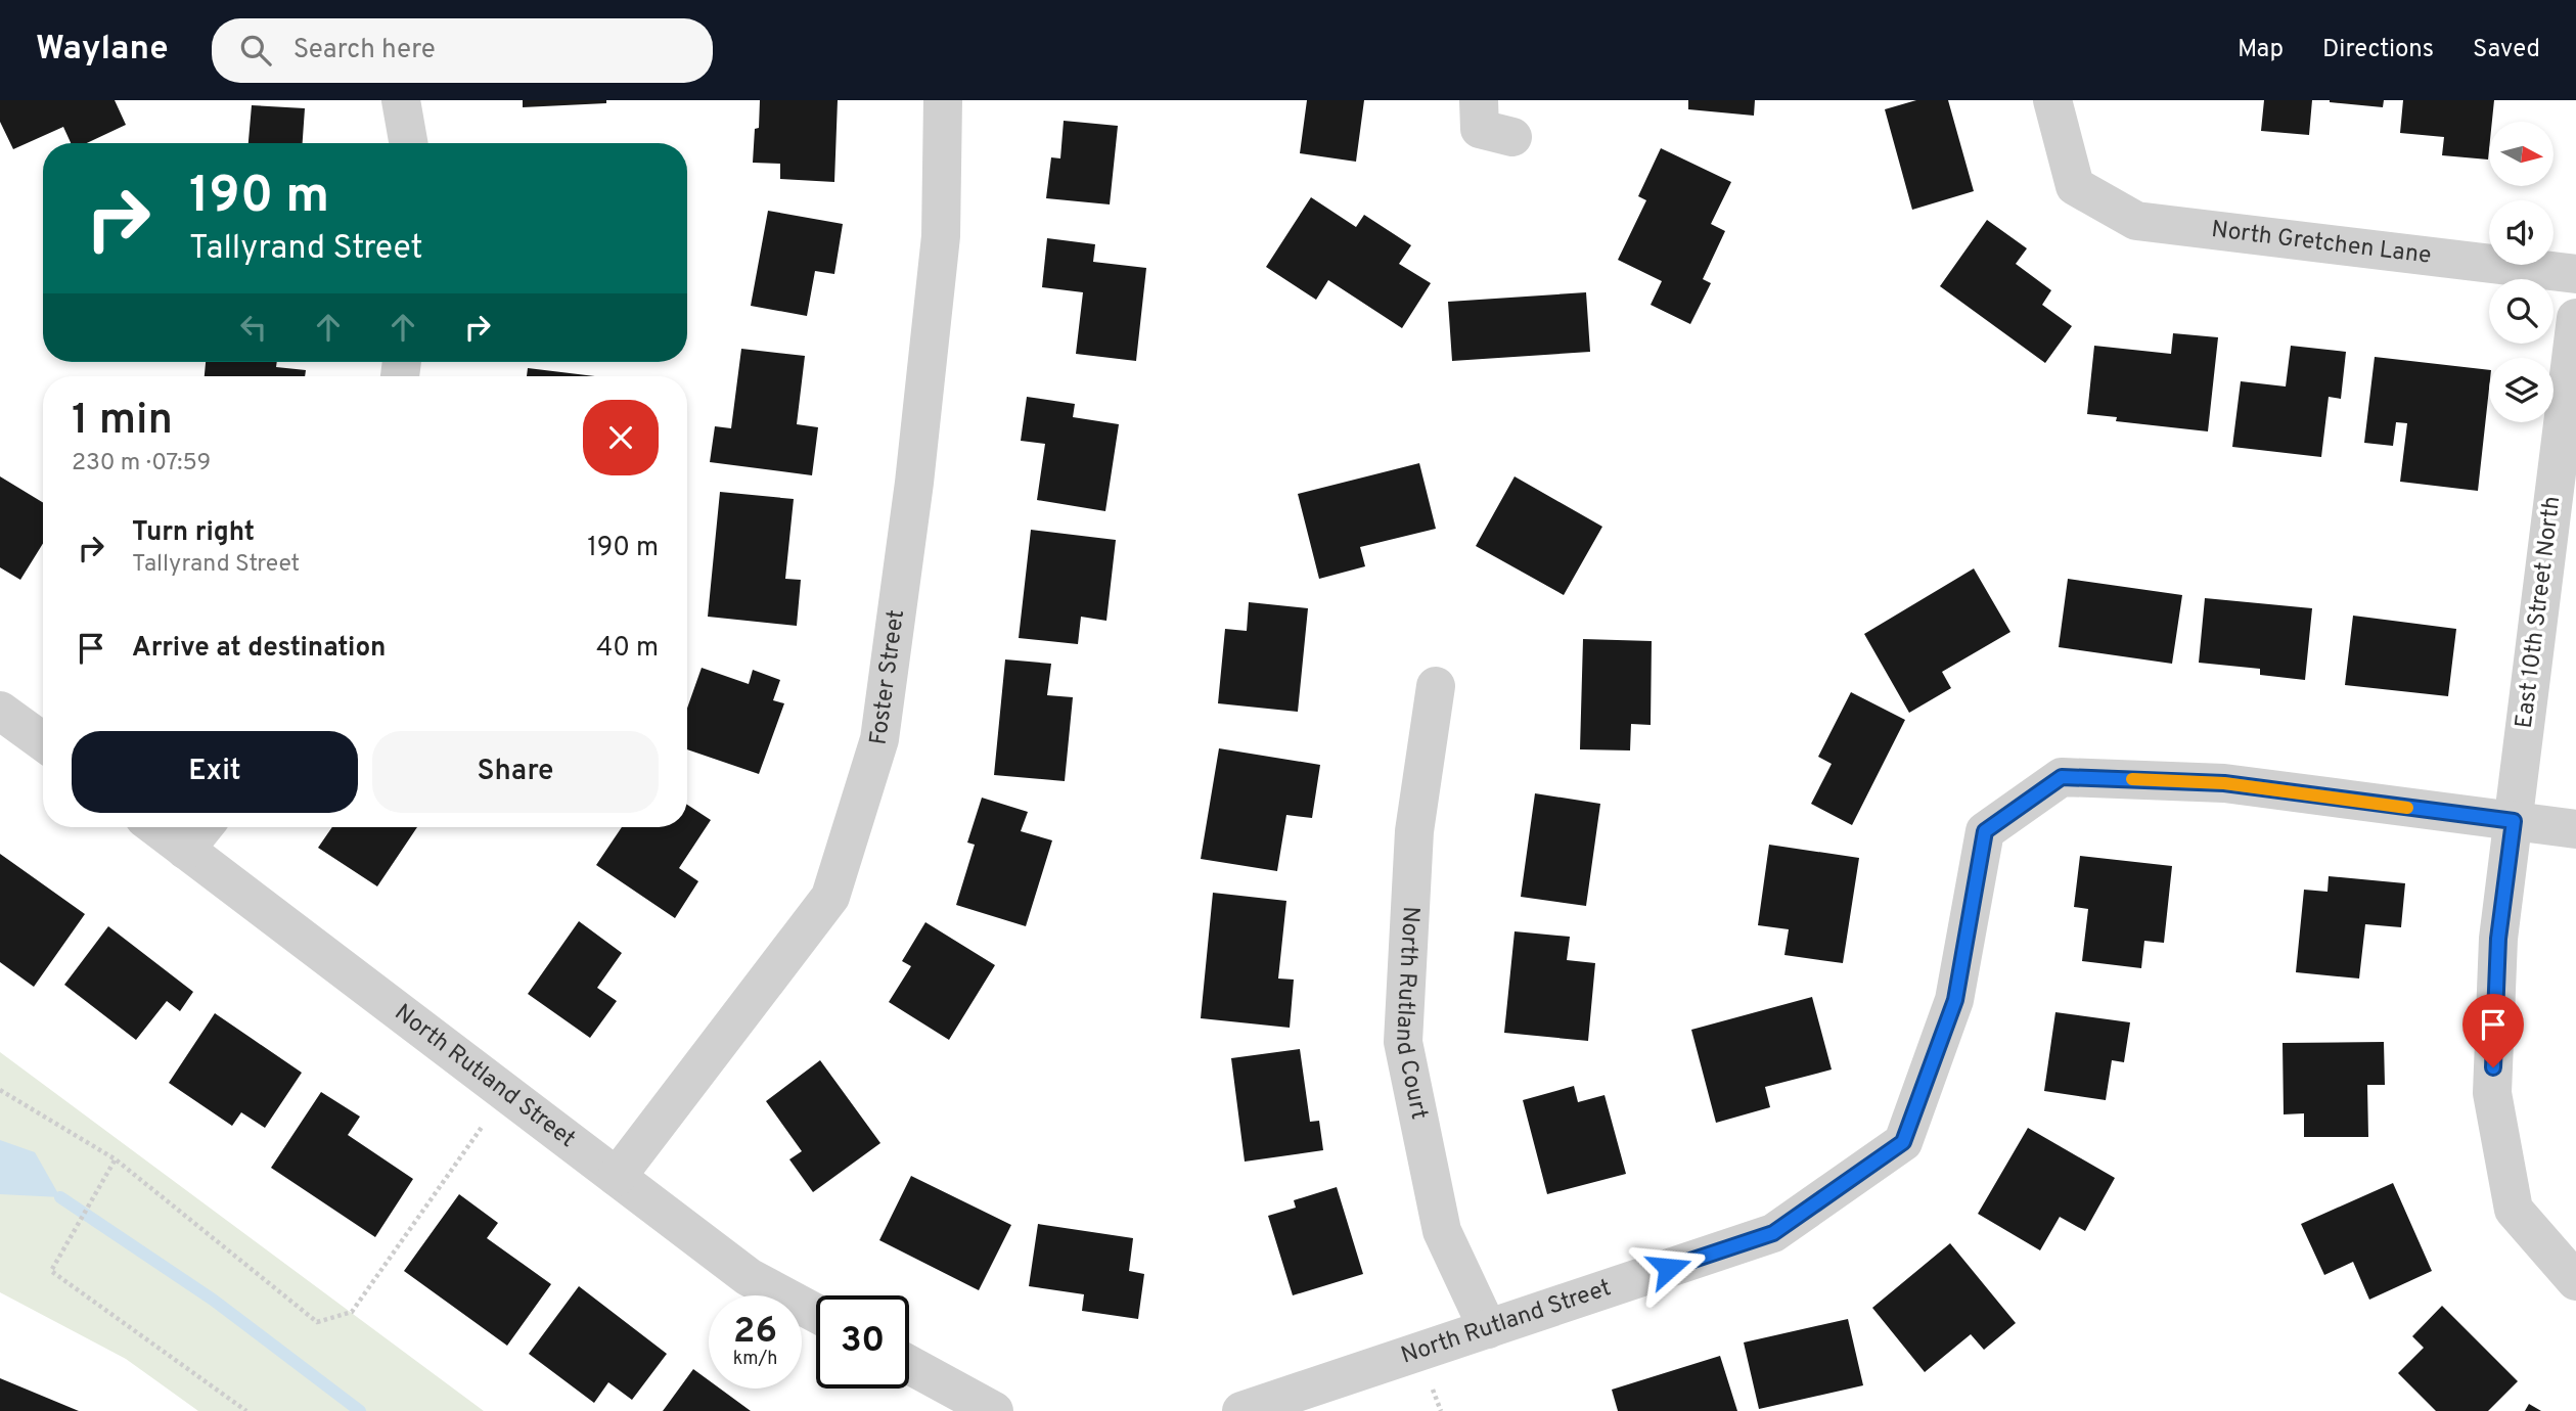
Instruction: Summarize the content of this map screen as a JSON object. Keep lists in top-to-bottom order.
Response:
{
  "streets": {
    "street": [
      "North Gretchen Lane",
      "East 10th Street North",
      "Foster Street",
      "North Rutland Court",
      "North Rutland Street"
    ]
  },
  "crossings": [
    ["East 10th Street North", "North Rutland Street"],
    ["Foster Street", "North Rutland Street"],
    ["North Rutland Court", "North Rutland Street"]
  ],
  "north": "right",
  "page": {
    "header": "Waylane",
    "search": "Search here",
    "nav": ["Map", "Directions", "Saved"],
    "turn": ["190 m", "Tallyrand Street"],
    "heading": ["1 min", "230 m · 07:59"],
    "list": [
      {
        "name": "Turn right",
        "note": "Tallyrand Street",
        "value": "190 m"
      },
      {
        "name": "Arrive at destination",
        "value": "40 m"
      }
    ],
    "buttons": ["Exit", "Share"],
    "speed": "26 km/h",
    "limit": "30"
  }
}
